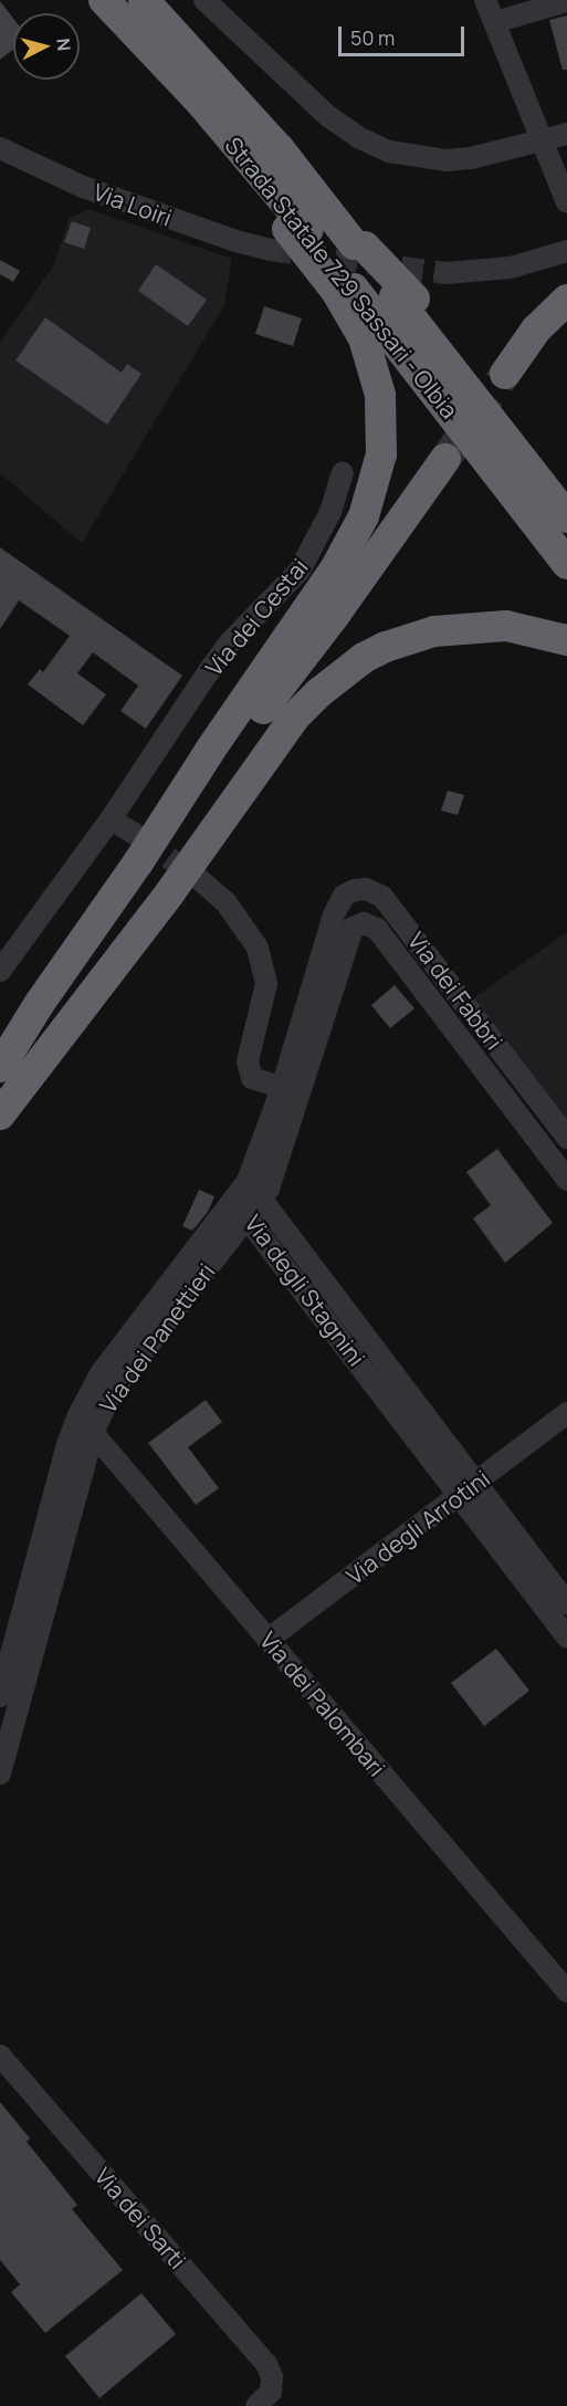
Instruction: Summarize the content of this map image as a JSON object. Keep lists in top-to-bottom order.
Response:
{
  "streets": {
    "highway": ["Strada Statale 729 Sassari - Olbia"],
    "street": [
      "Via Loiri",
      "Via dei Cestai",
      "Via dei Fabbri",
      "Via degli Stagnini",
      "Via dei Panettieri",
      "Via degli Arrotini",
      "Via dei Palombari",
      "Via dei Sarti"
    ]
  },
  "crossings": [
    ["Via Loiri", "Strada Statale 729 Sassari - Olbia"],
    ["Via dei Fabbri", "Via dei Panettieri"],
    ["Via degli Stagnini", "Via dei Panettieri"],
    ["Via degli Stagnini", "Via degli Arrotini"],
    ["Via dei Panettieri", "Via dei Palombari"],
    ["Via degli Arrotini", "Via dei Palombari"]
  ],
  "scale_bar": "50 m",
  "north": "right"
}
